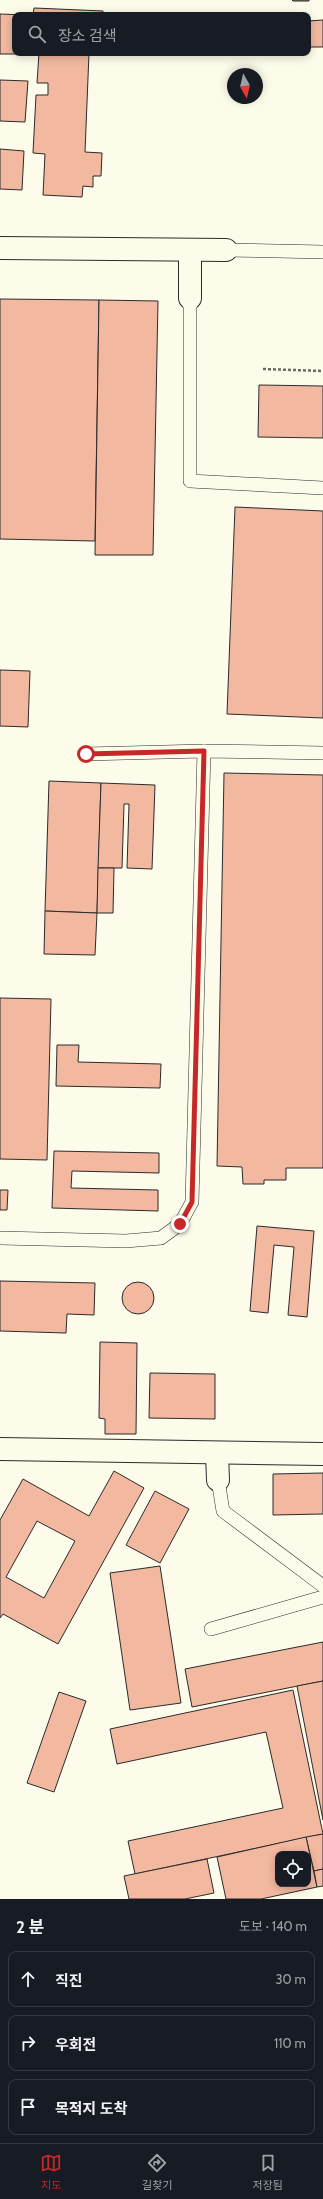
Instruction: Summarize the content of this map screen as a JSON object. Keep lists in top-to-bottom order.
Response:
{
  "north": "bottom",
  "page": {
    "search": "장소 검색",
    "heading": ["2 분", "도보 · 140 m"],
    "list": [
      ["직진", "30 m"],
      ["우회전", "110 m"],
      "목적지 도착"
    ],
    "nav": ["지도", "길찾기", "저장됨"]
  }
}
